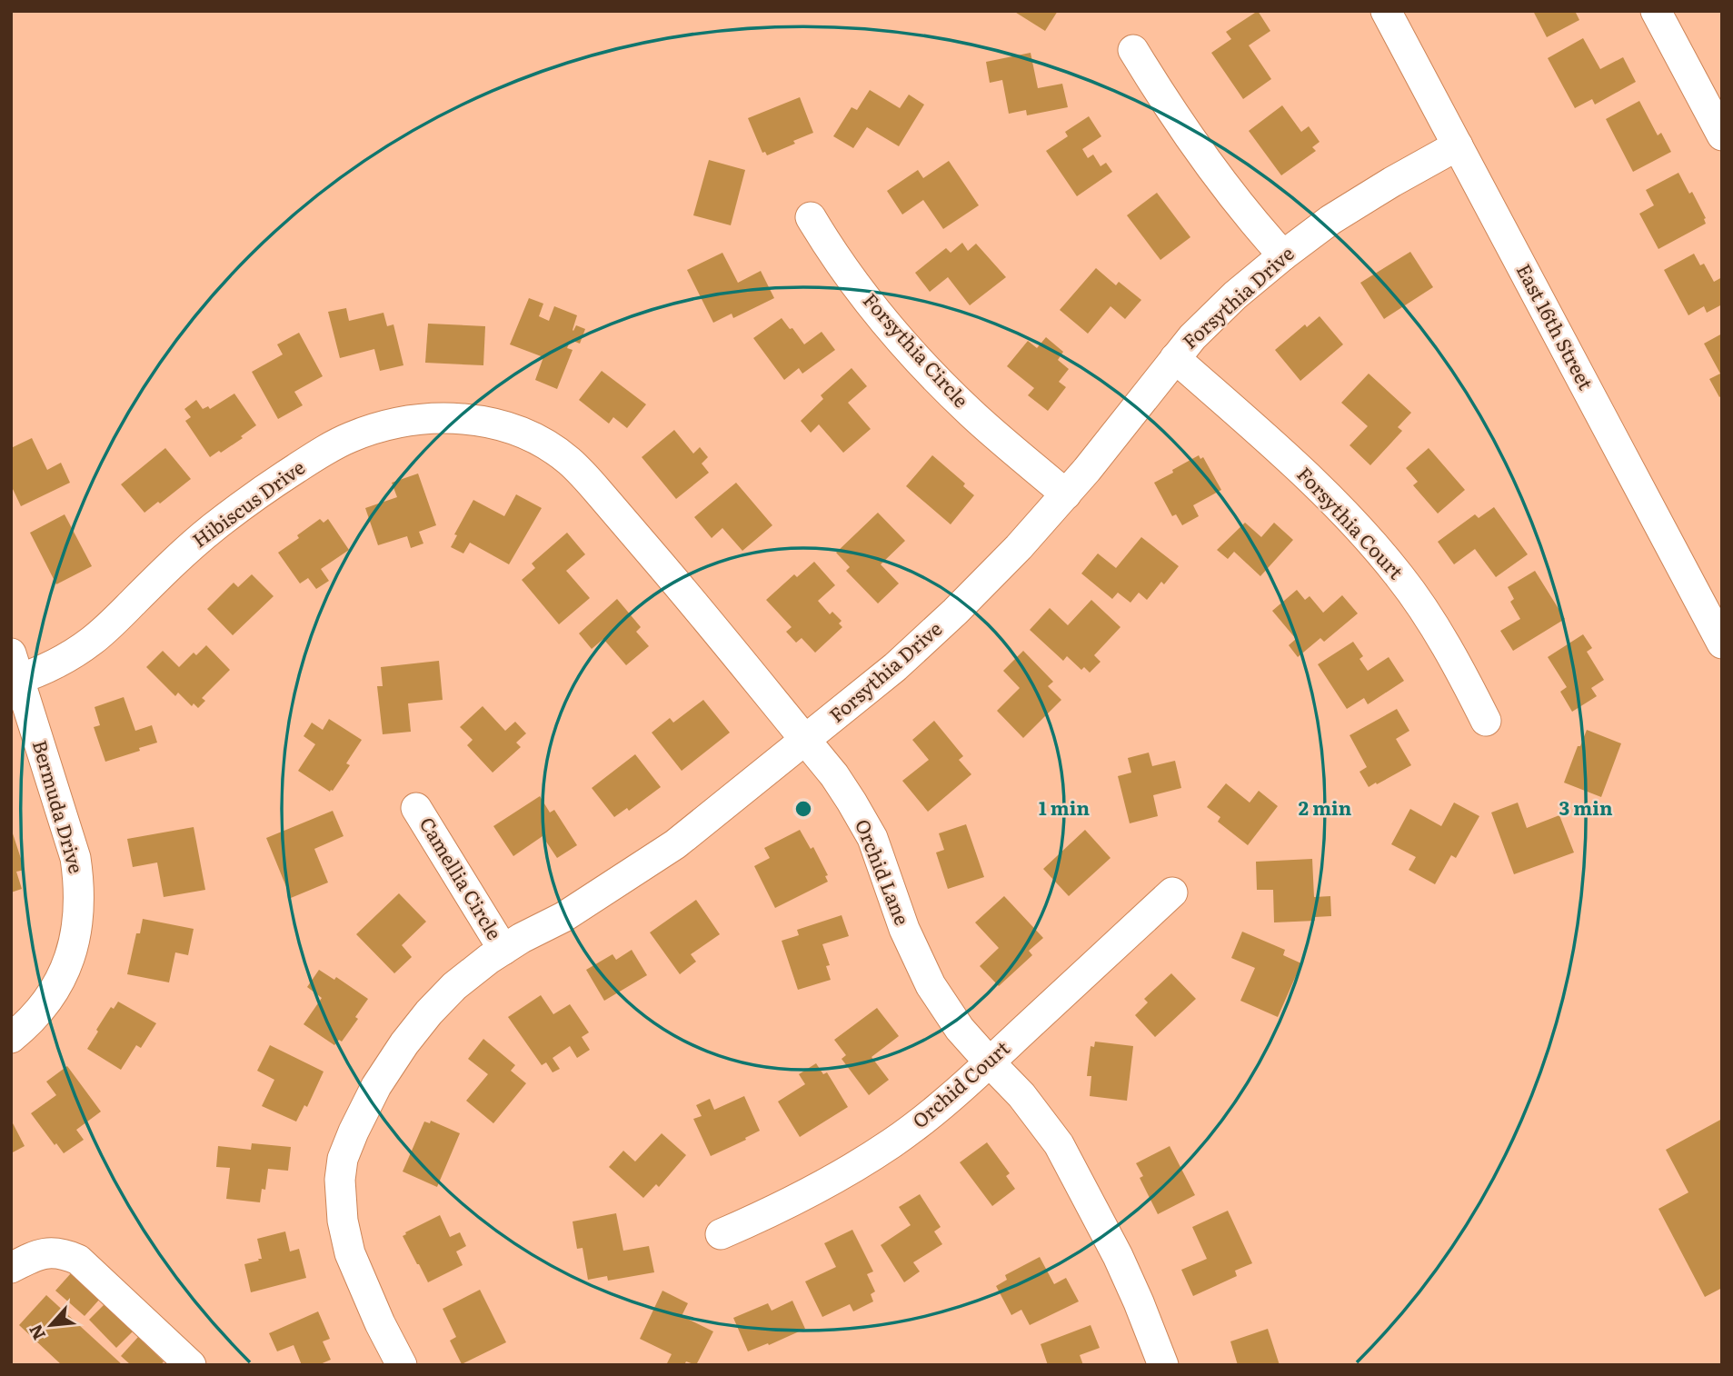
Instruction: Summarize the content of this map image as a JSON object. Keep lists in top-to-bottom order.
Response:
{
  "streets": {
    "street": [
      "Forsythia Drive",
      "East 16th Street",
      "Forsythia Circle",
      "Hibiscus Drive",
      "Forsythia Court",
      "Bermuda Drive",
      "Orchid Lane",
      "Camellia Circle",
      "Orchid Court"
    ]
  },
  "crossings": [
    ["Forsythia Drive", "East 16th Street"],
    ["Forsythia Drive", "Forsythia Circle"],
    ["Forsythia Drive", "Forsythia Court"],
    ["Forsythia Drive", "Orchid Lane"],
    ["Forsythia Drive", "Camellia Circle"],
    ["Hibiscus Drive", "Bermuda Drive"],
    ["Hibiscus Drive", "Orchid Lane"],
    ["Orchid Lane", "Orchid Court"]
  ],
  "north": "bottom left",
  "rings": ["1 min", "2 min", "3 min"]
}
